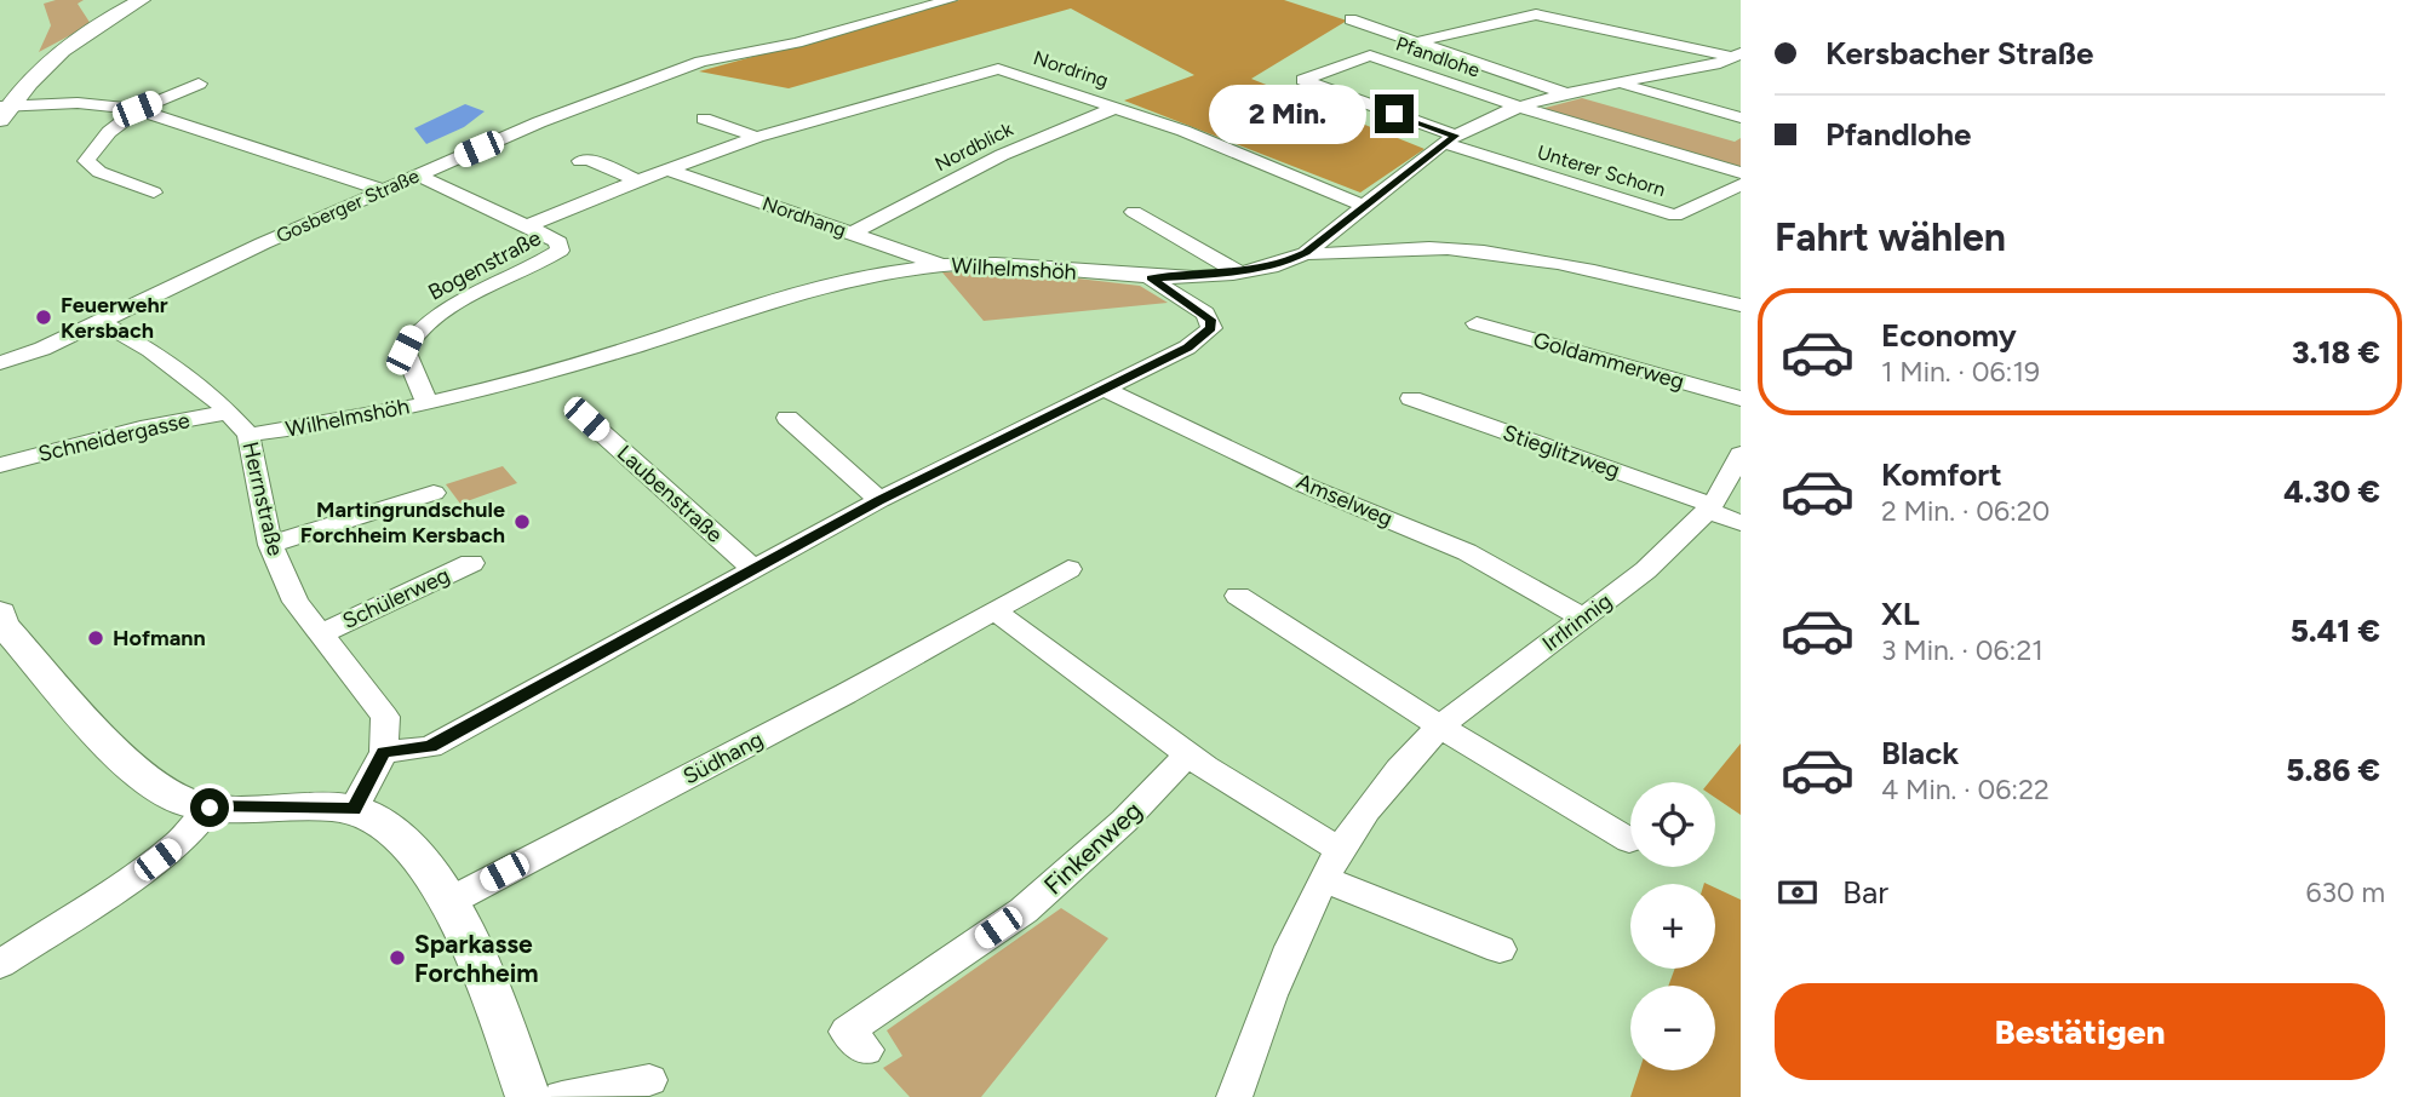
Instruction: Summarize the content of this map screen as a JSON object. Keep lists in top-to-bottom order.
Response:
{
  "streets": {
    "street": [
      "Pfandlohe",
      "Nordring",
      "Nordblick",
      "Unterer Schorn",
      "Gosberger Straße",
      "Nordhang",
      "Bogenstraße",
      "Wilhelmshöh",
      "Goldammerweg",
      "Schneidergasse",
      "Stieglitzweg",
      "Laubenstraße",
      "Herrnstraße",
      "Amselweg",
      "Schülerweg",
      "Irrlrinnig",
      "Südhang",
      "Finkenweg"
    ]
  },
  "crossings": [
    ["Pfandlohe", "Unterer Schorn"],
    ["Nordring", "Nordblick"],
    ["Nordring", "Nordhang"],
    ["Nordring", "Bogenstraße"],
    ["Nordblick", "Nordhang"],
    ["Gosberger Straße", "Herrnstraße"],
    ["Nordhang", "Wilhelmshöh"],
    ["Bogenstraße", "Wilhelmshöh"],
    ["Wilhelmshöh", "Herrnstraße"],
    ["Schneidergasse", "Herrnstraße"],
    ["Stieglitzweg", "Irrlrinnig"],
    ["Herrnstraße", "Schülerweg"],
    ["Amselweg", "Irrlrinnig"]
  ],
  "places": [
    "Feuerwehr Kersbach",
    "Martingrundschule Forchheim Kersbach",
    "Hofmann",
    "Sparkasse Forchheim"
  ],
  "page": {
    "banner": ["Kersbacher Straße", "Pfandlohe"],
    "bubble": "2 Min.",
    "heading": "Fahrt wählen",
    "list": [
      {
        "name": "Economy",
        "note": "1 Min. · 06:19",
        "value": "3.18 €"
      },
      {
        "name": "Komfort",
        "note": "2 Min. · 06:20",
        "value": "4.30 €"
      },
      {
        "name": "XL",
        "note": "3 Min. · 06:21",
        "value": "5.41 €"
      },
      {
        "name": "Black",
        "note": "4 Min. · 06:22",
        "value": "5.86 €"
      }
    ],
    "map_buttons": ["+", "−"],
    "pay": ["Bar", "630 m"],
    "buttons": "Bestätigen"
  }
}
